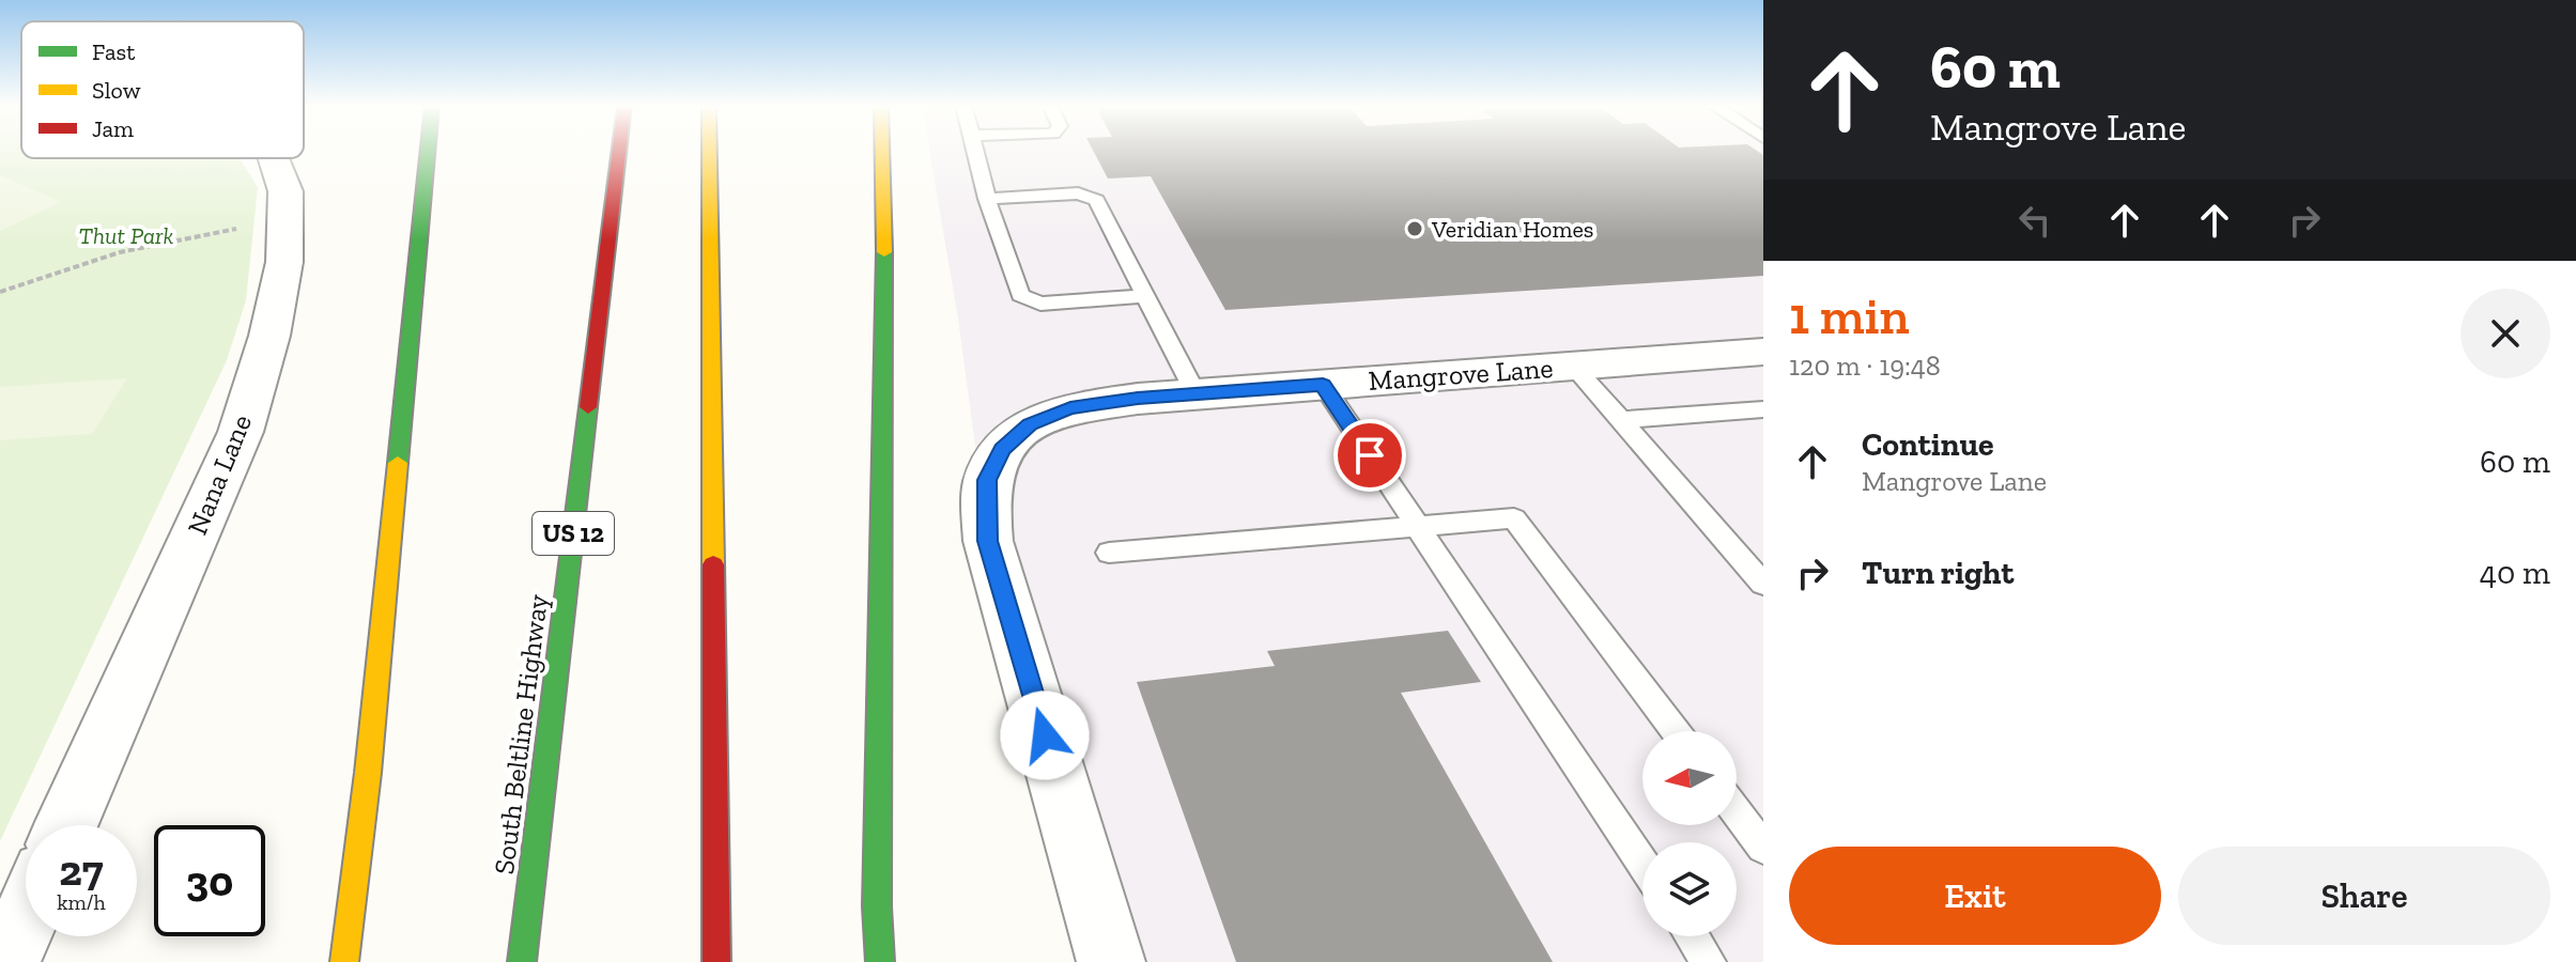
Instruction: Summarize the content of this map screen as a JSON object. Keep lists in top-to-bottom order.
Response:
{
  "streets": {
    "highway": ["US 12", "South Beltline Highway"],
    "street": ["Mangrove Lane", "Nana Lane"]
  },
  "parks": ["Thut Park"],
  "places": ["Veridian Homes"],
  "legend": ["Fast", "Slow", "Jam"],
  "north": "left",
  "page": {
    "turn": ["60 m", "Mangrove Lane"],
    "heading": ["1 min", "120 m · 19:48"],
    "list": [
      {
        "name": "Continue",
        "note": "Mangrove Lane",
        "value": "60 m"
      },
      {
        "name": "Turn right",
        "value": "40 m"
      }
    ],
    "speed": "27 km/h",
    "limit": "30",
    "buttons": ["Exit", "Share"]
  }
}
